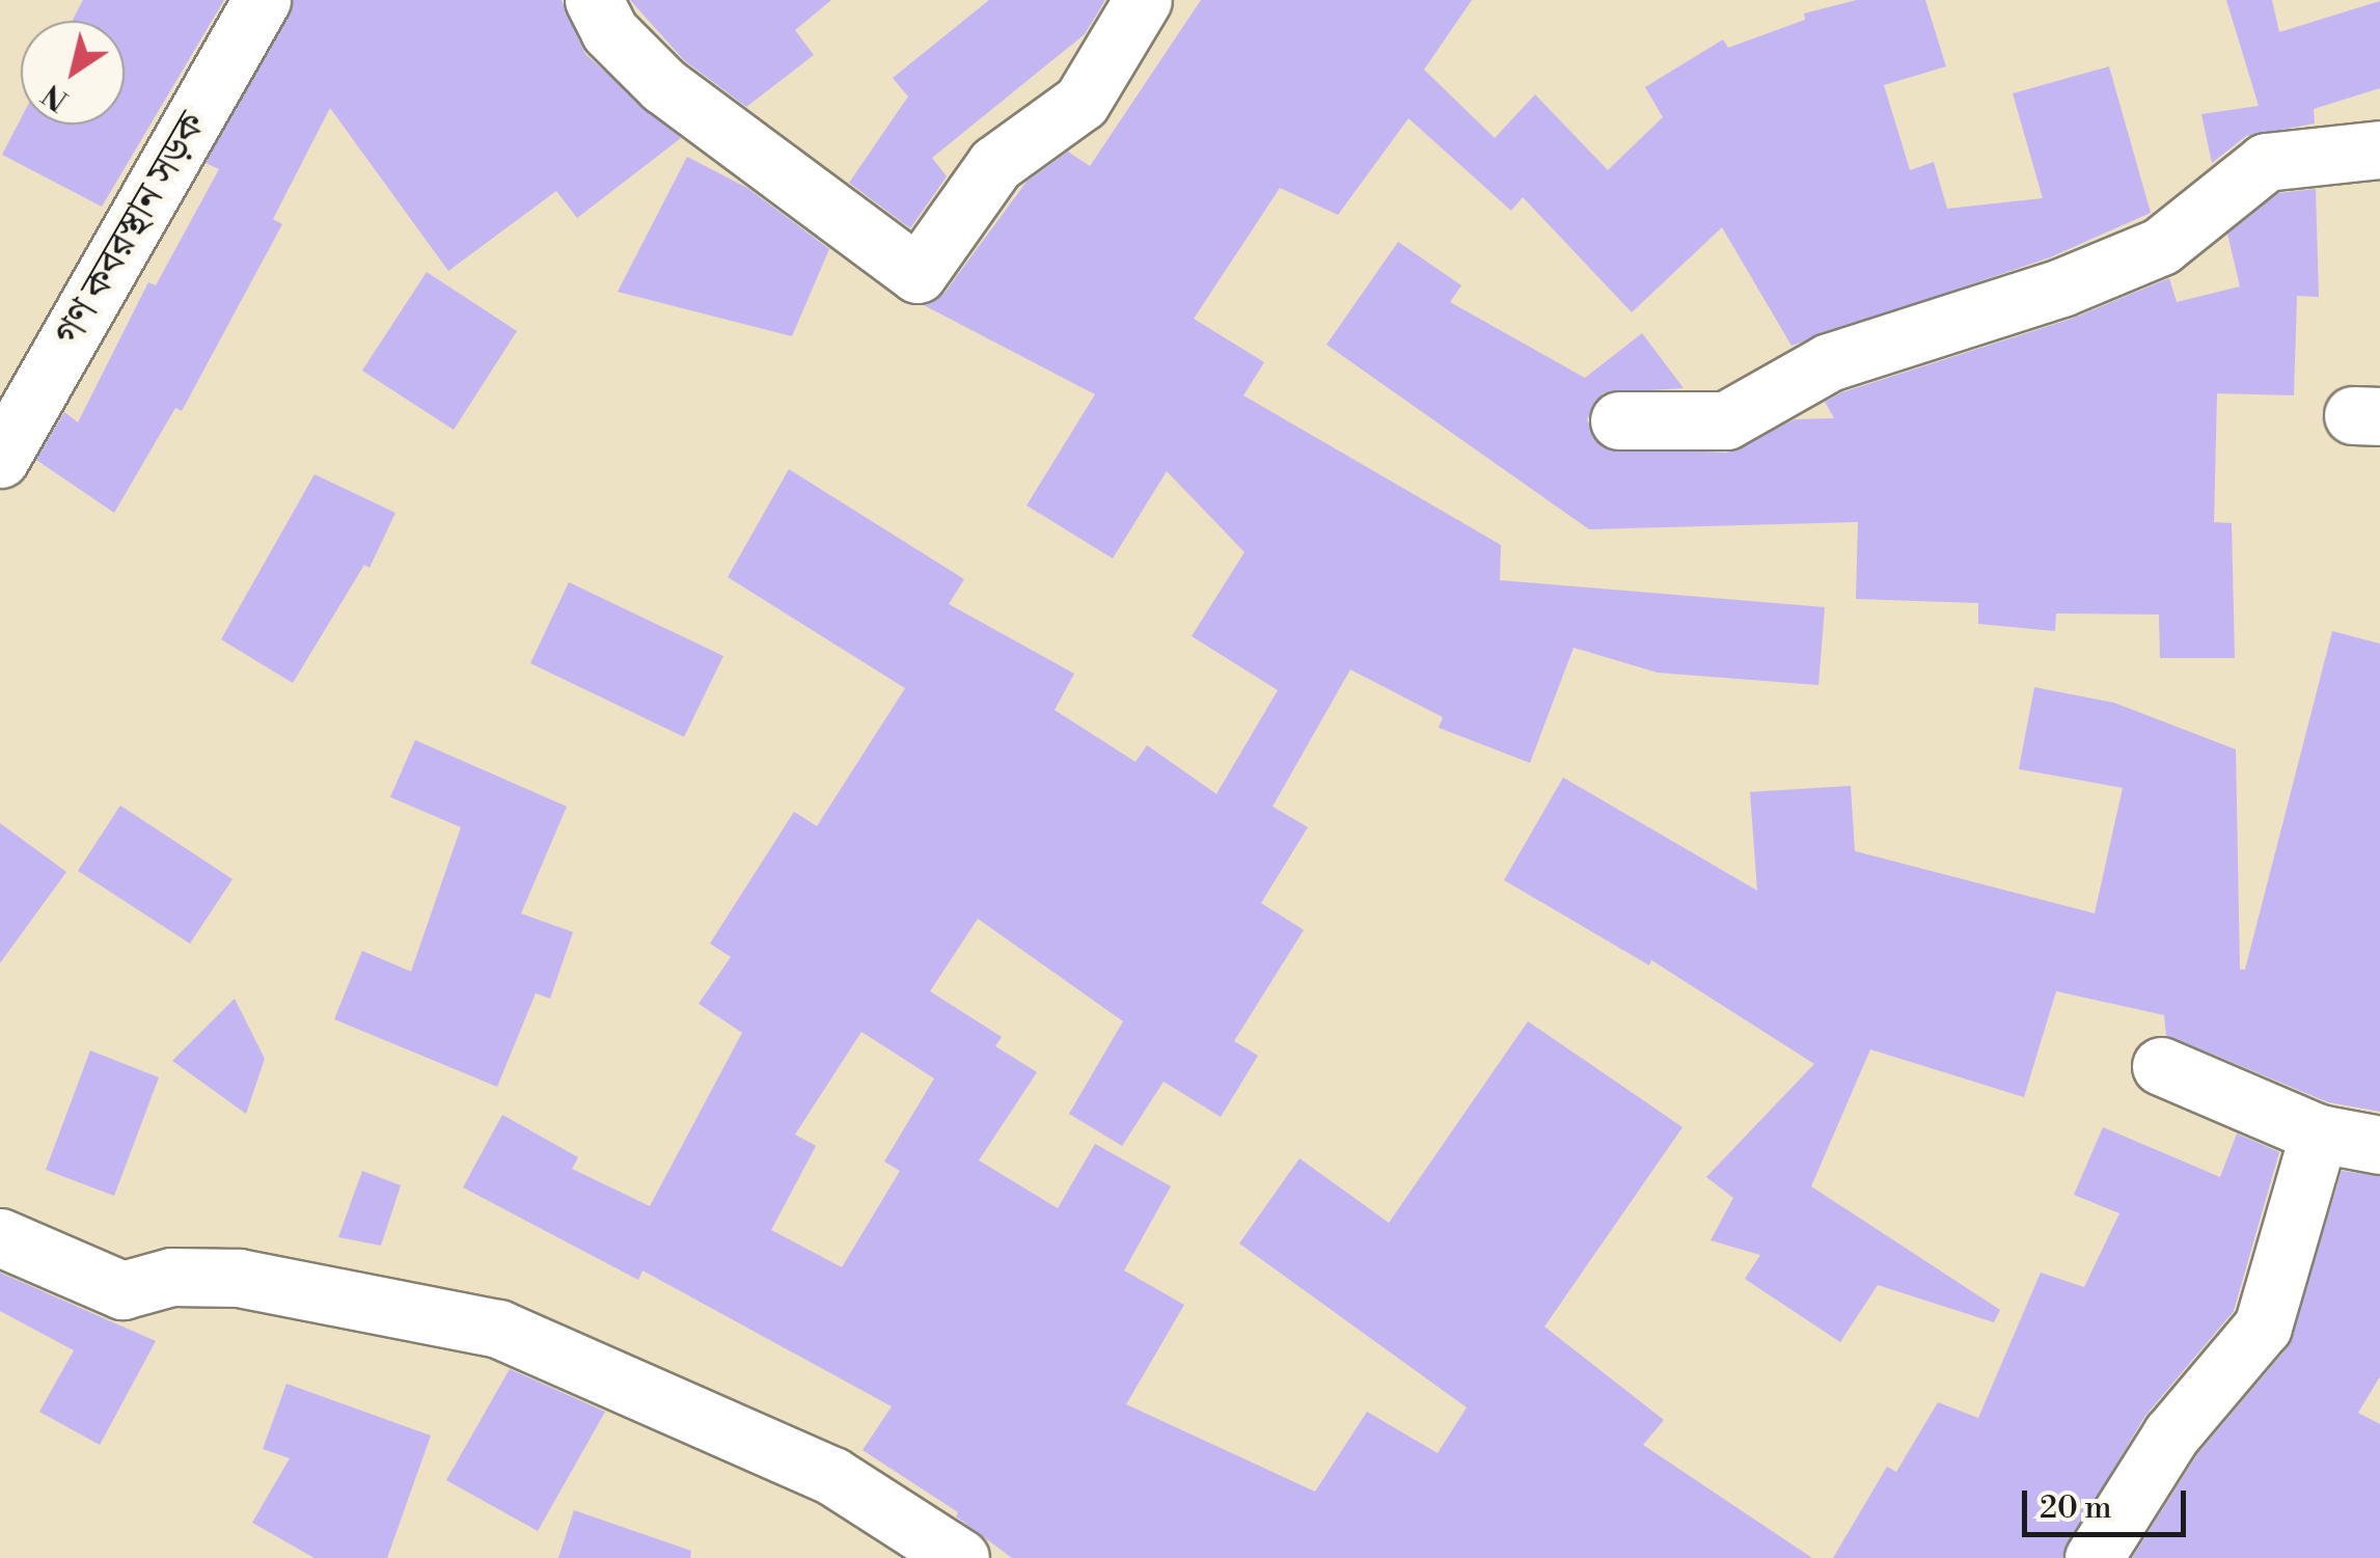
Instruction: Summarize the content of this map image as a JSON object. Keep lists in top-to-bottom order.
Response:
{
  "streets": {
    "street": ["গণ কবরস্থান সড়ক"]
  },
  "scale_bar": "20 m",
  "north": "bottom left"
}
